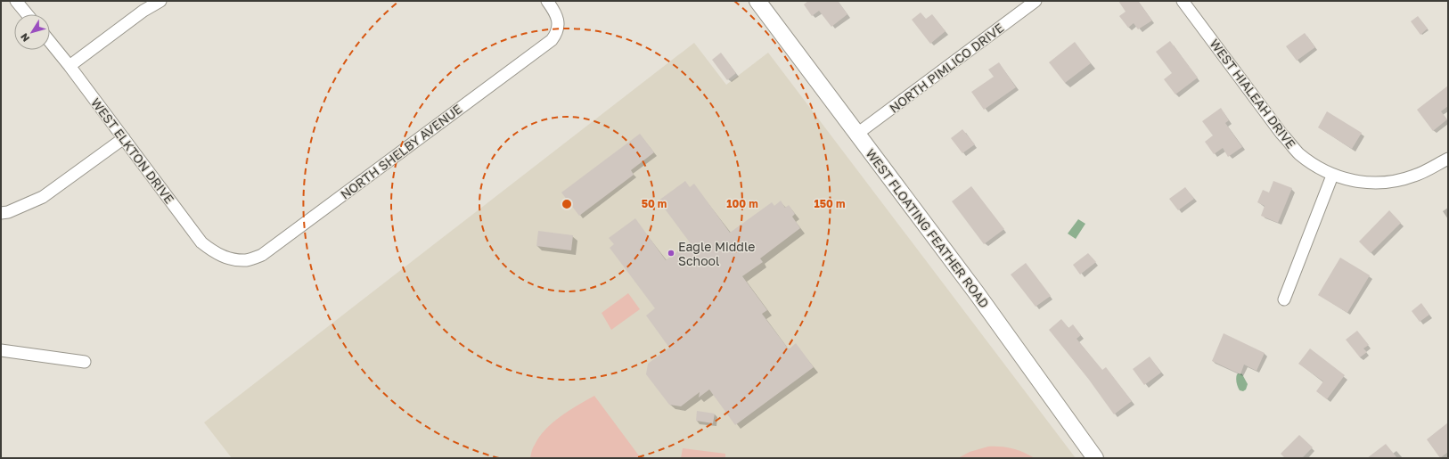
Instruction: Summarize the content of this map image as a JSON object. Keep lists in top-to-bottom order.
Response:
{
  "streets": {
    "main road": ["WEST FLOATING FEATHER ROAD"],
    "street": [
      "NORTH PIMLICO DRIVE",
      "WEST HIALEAH DRIVE",
      "WEST ELKTON DRIVE",
      "NORTH SHELBY AVENUE"
    ]
  },
  "crossings": [
    ["NORTH PIMLICO DRIVE", "WEST FLOATING FEATHER ROAD"],
    ["WEST ELKTON DRIVE", "NORTH SHELBY AVENUE"]
  ],
  "places": ["Eagle Middle School"],
  "north": "bottom left",
  "rings": ["50 m", "100 m", "150 m"]
}
